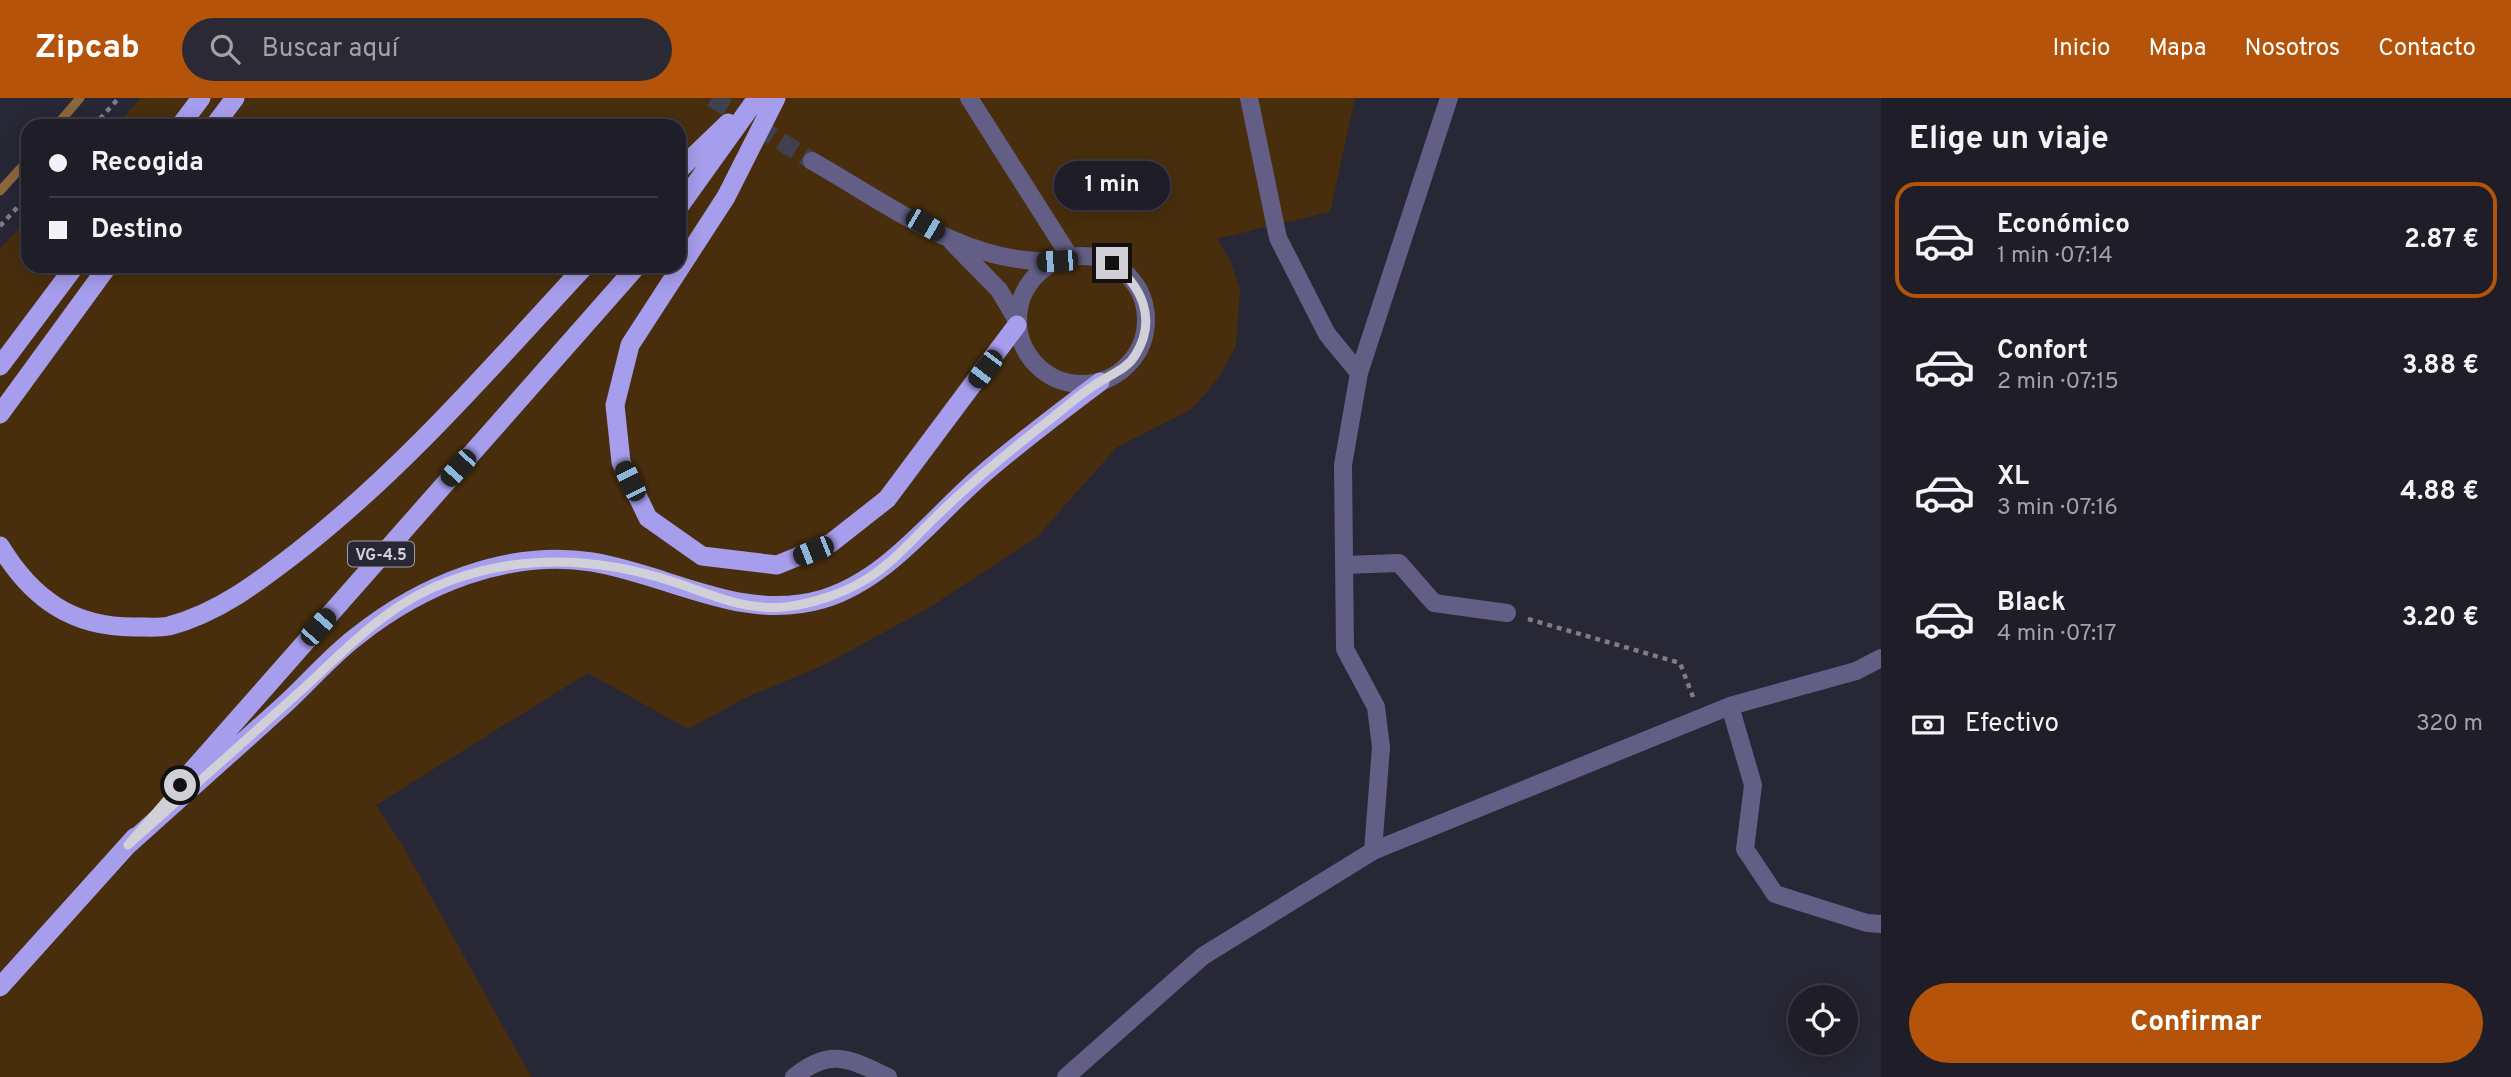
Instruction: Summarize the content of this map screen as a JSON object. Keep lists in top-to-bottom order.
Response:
{
  "streets": {
    "highway": ["VG-4.5"]
  },
  "page": {
    "header": "Zipcab",
    "search": "Buscar aquí",
    "nav": [
      "Inicio",
      "Mapa",
      "Nosotros",
      "Contacto"
    ],
    "heading": "Elige un viaje",
    "banner": ["Recogida", "Destino"],
    "bubble": "1 min",
    "list": [
      {
        "name": "Económico",
        "note": "1 min · 07:14",
        "value": "2.87 €"
      },
      {
        "name": "Confort",
        "note": "2 min · 07:15",
        "value": "3.88 €"
      },
      {
        "name": "XL",
        "note": "3 min · 07:16",
        "value": "4.88 €"
      },
      {
        "name": "Black",
        "note": "4 min · 07:17",
        "value": "3.20 €"
      }
    ],
    "pay": ["Efectivo", "320 m"],
    "buttons": "Confirmar"
  }
}
